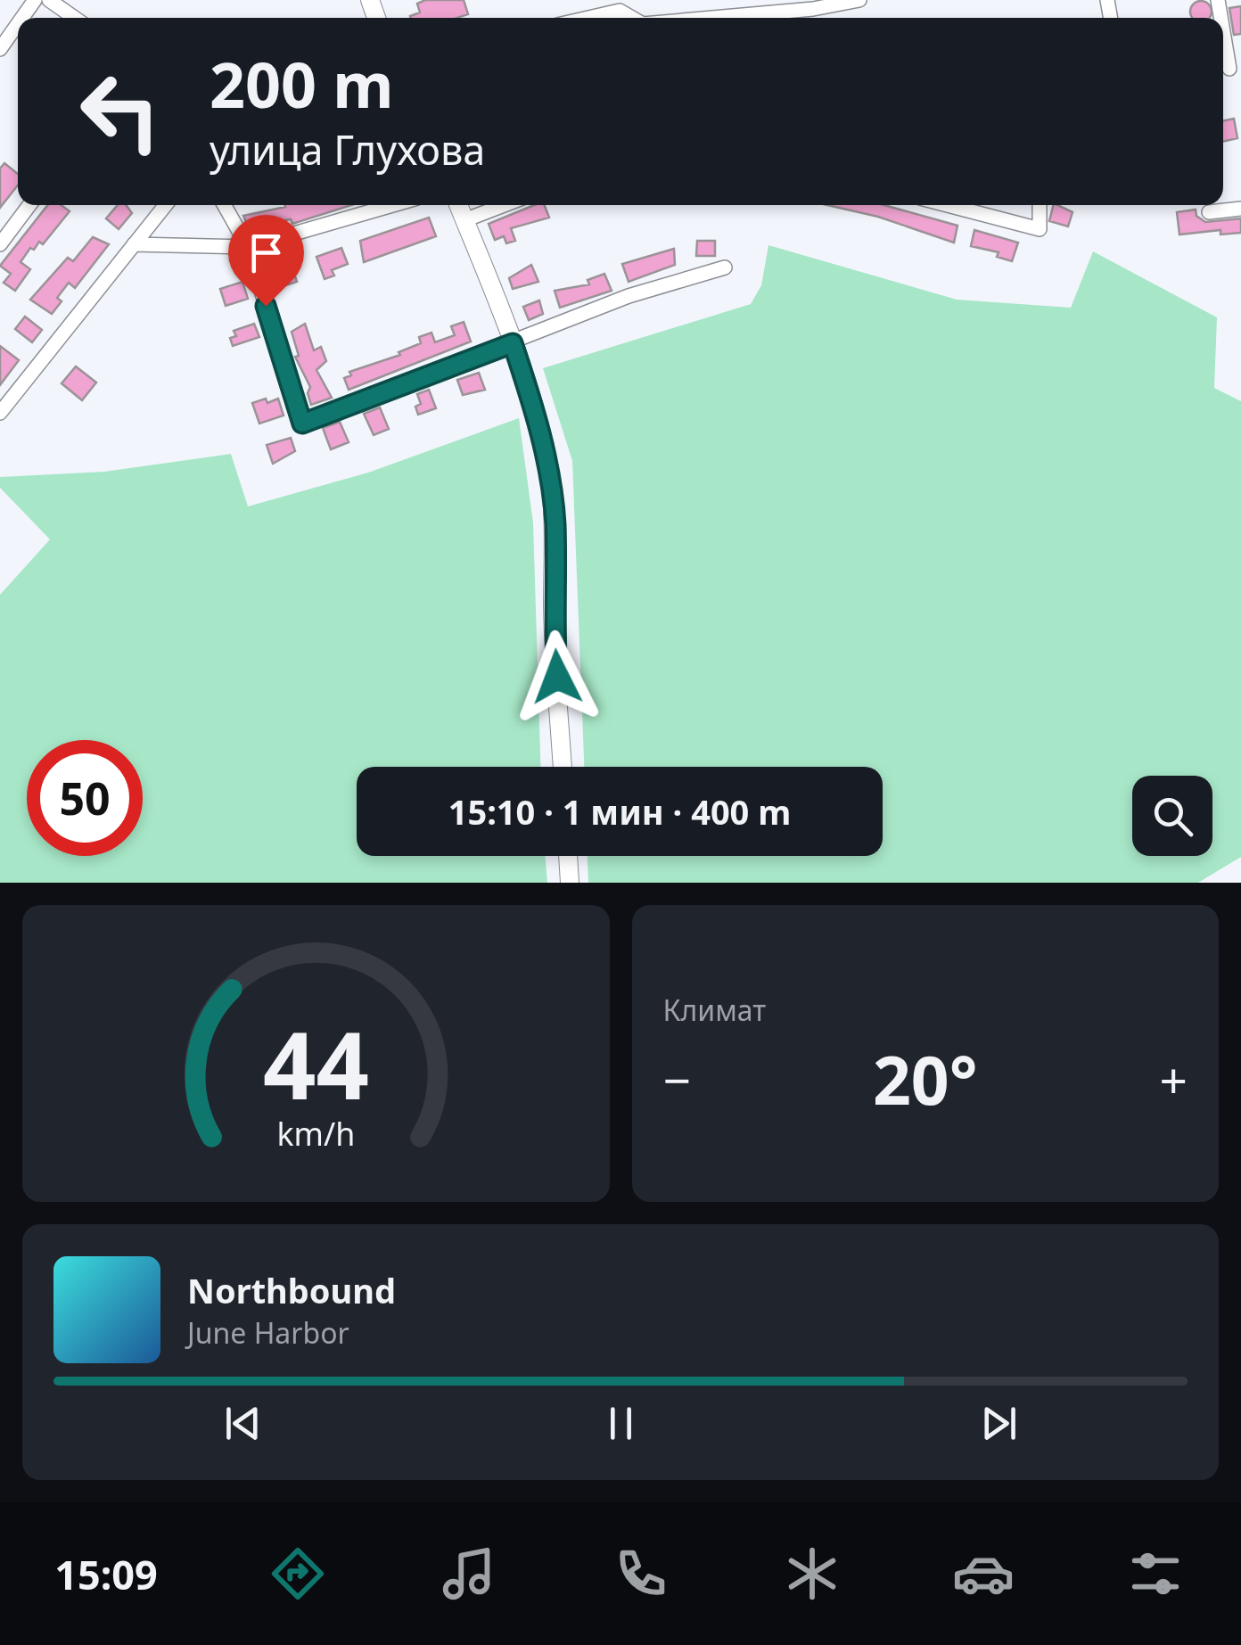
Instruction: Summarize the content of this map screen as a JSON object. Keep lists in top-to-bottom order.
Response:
{
  "page": {
    "turn": ["200 m", "улица Глухова"],
    "limit": "50",
    "trip": "15:10 · 1 мин · 400 m",
    "tile": "Климат",
    "heat": ["−", "20°", "+"],
    "song": ["Northbound", "June Harbor"],
    "tabs": "15:09",
    "gauge": ["44", "km/h"]
  }
}
